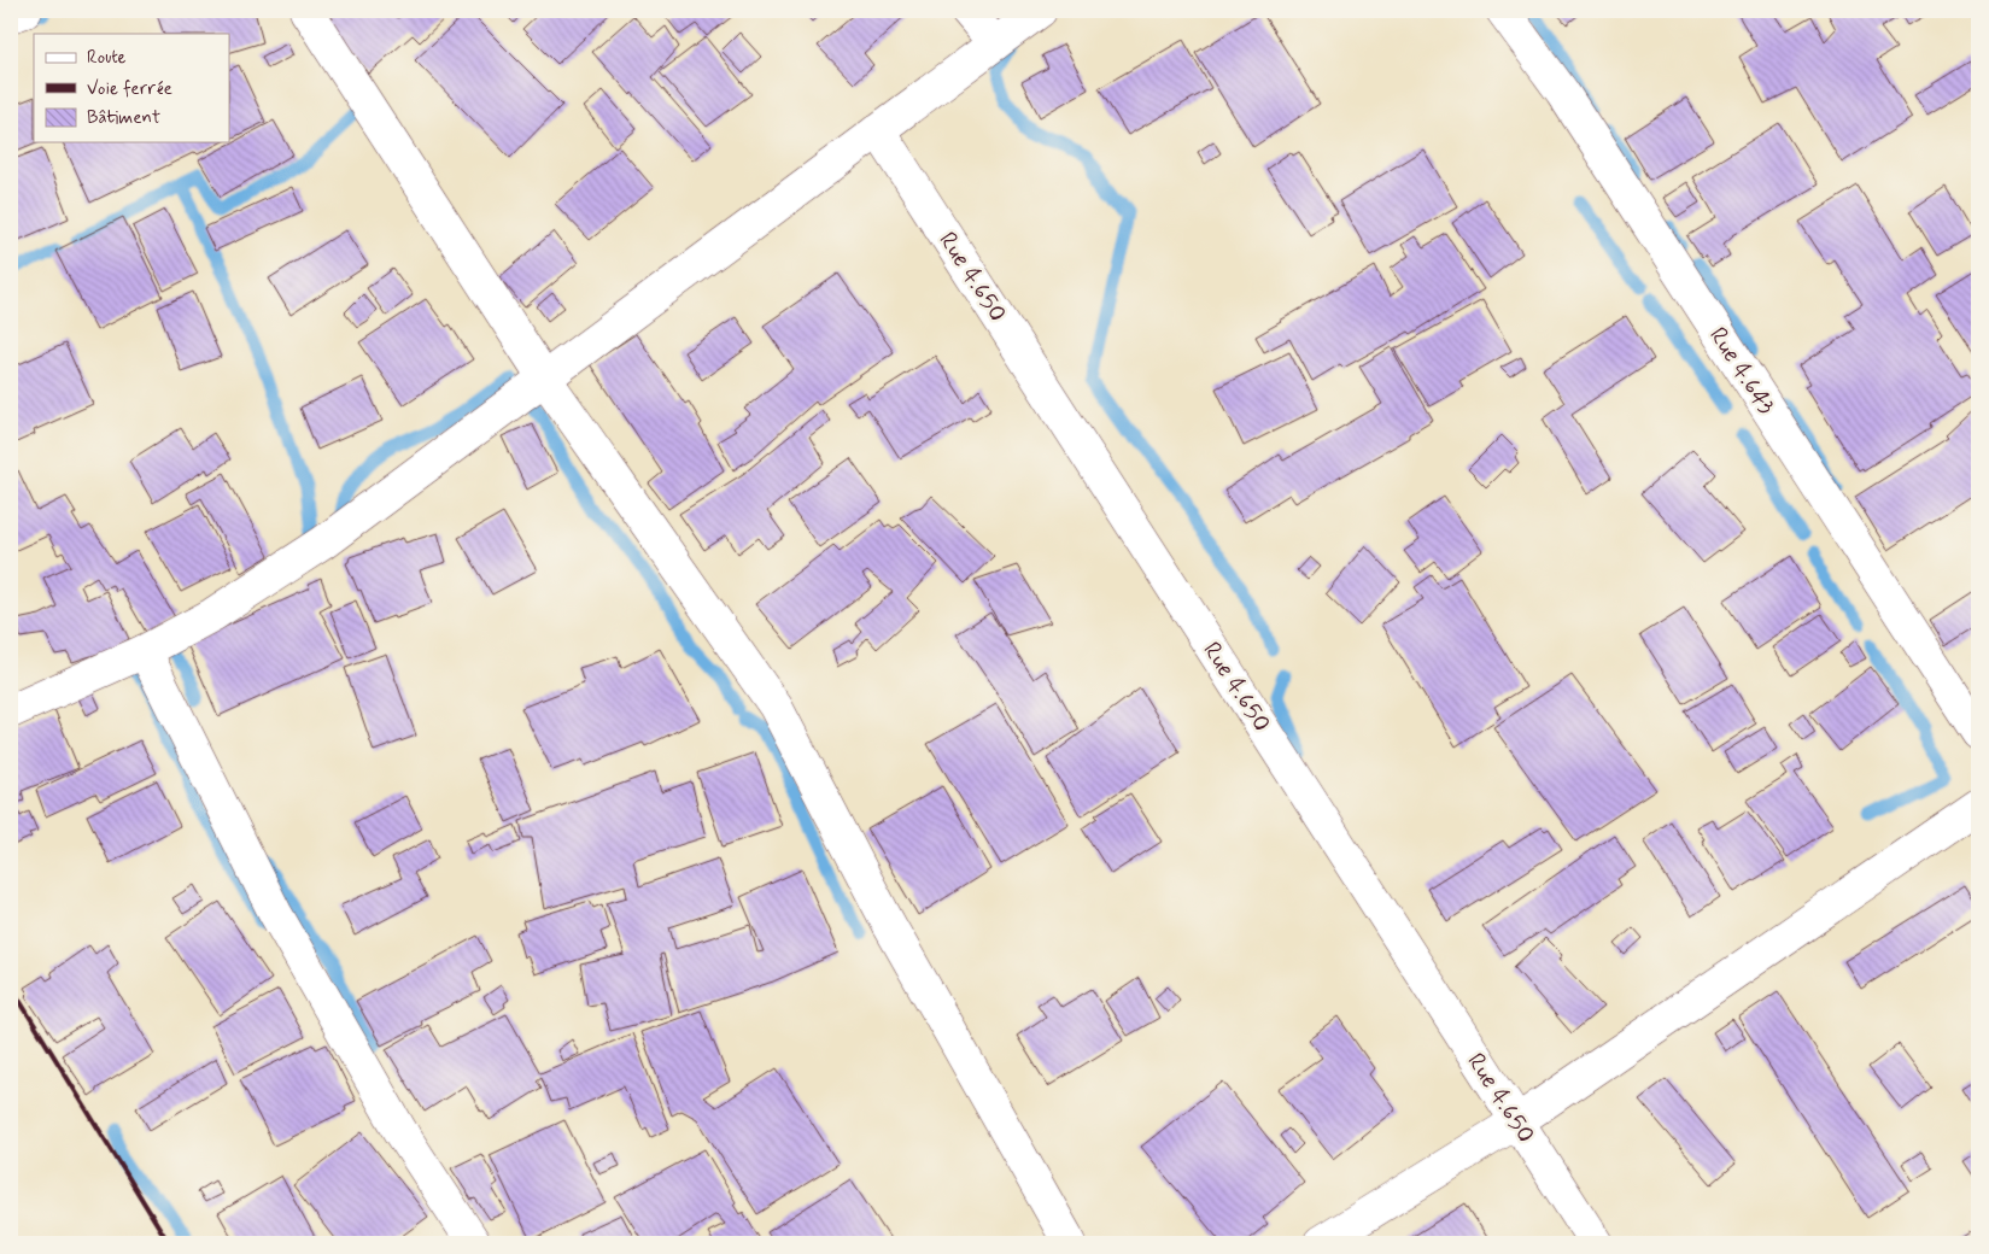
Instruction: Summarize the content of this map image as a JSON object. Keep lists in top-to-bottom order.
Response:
{
  "streets": {
    "street": ["Rue 4.650", "Rue 4.643"]
  },
  "legend": ["Route", "Voie ferrée", "Bâtiment"]
}
